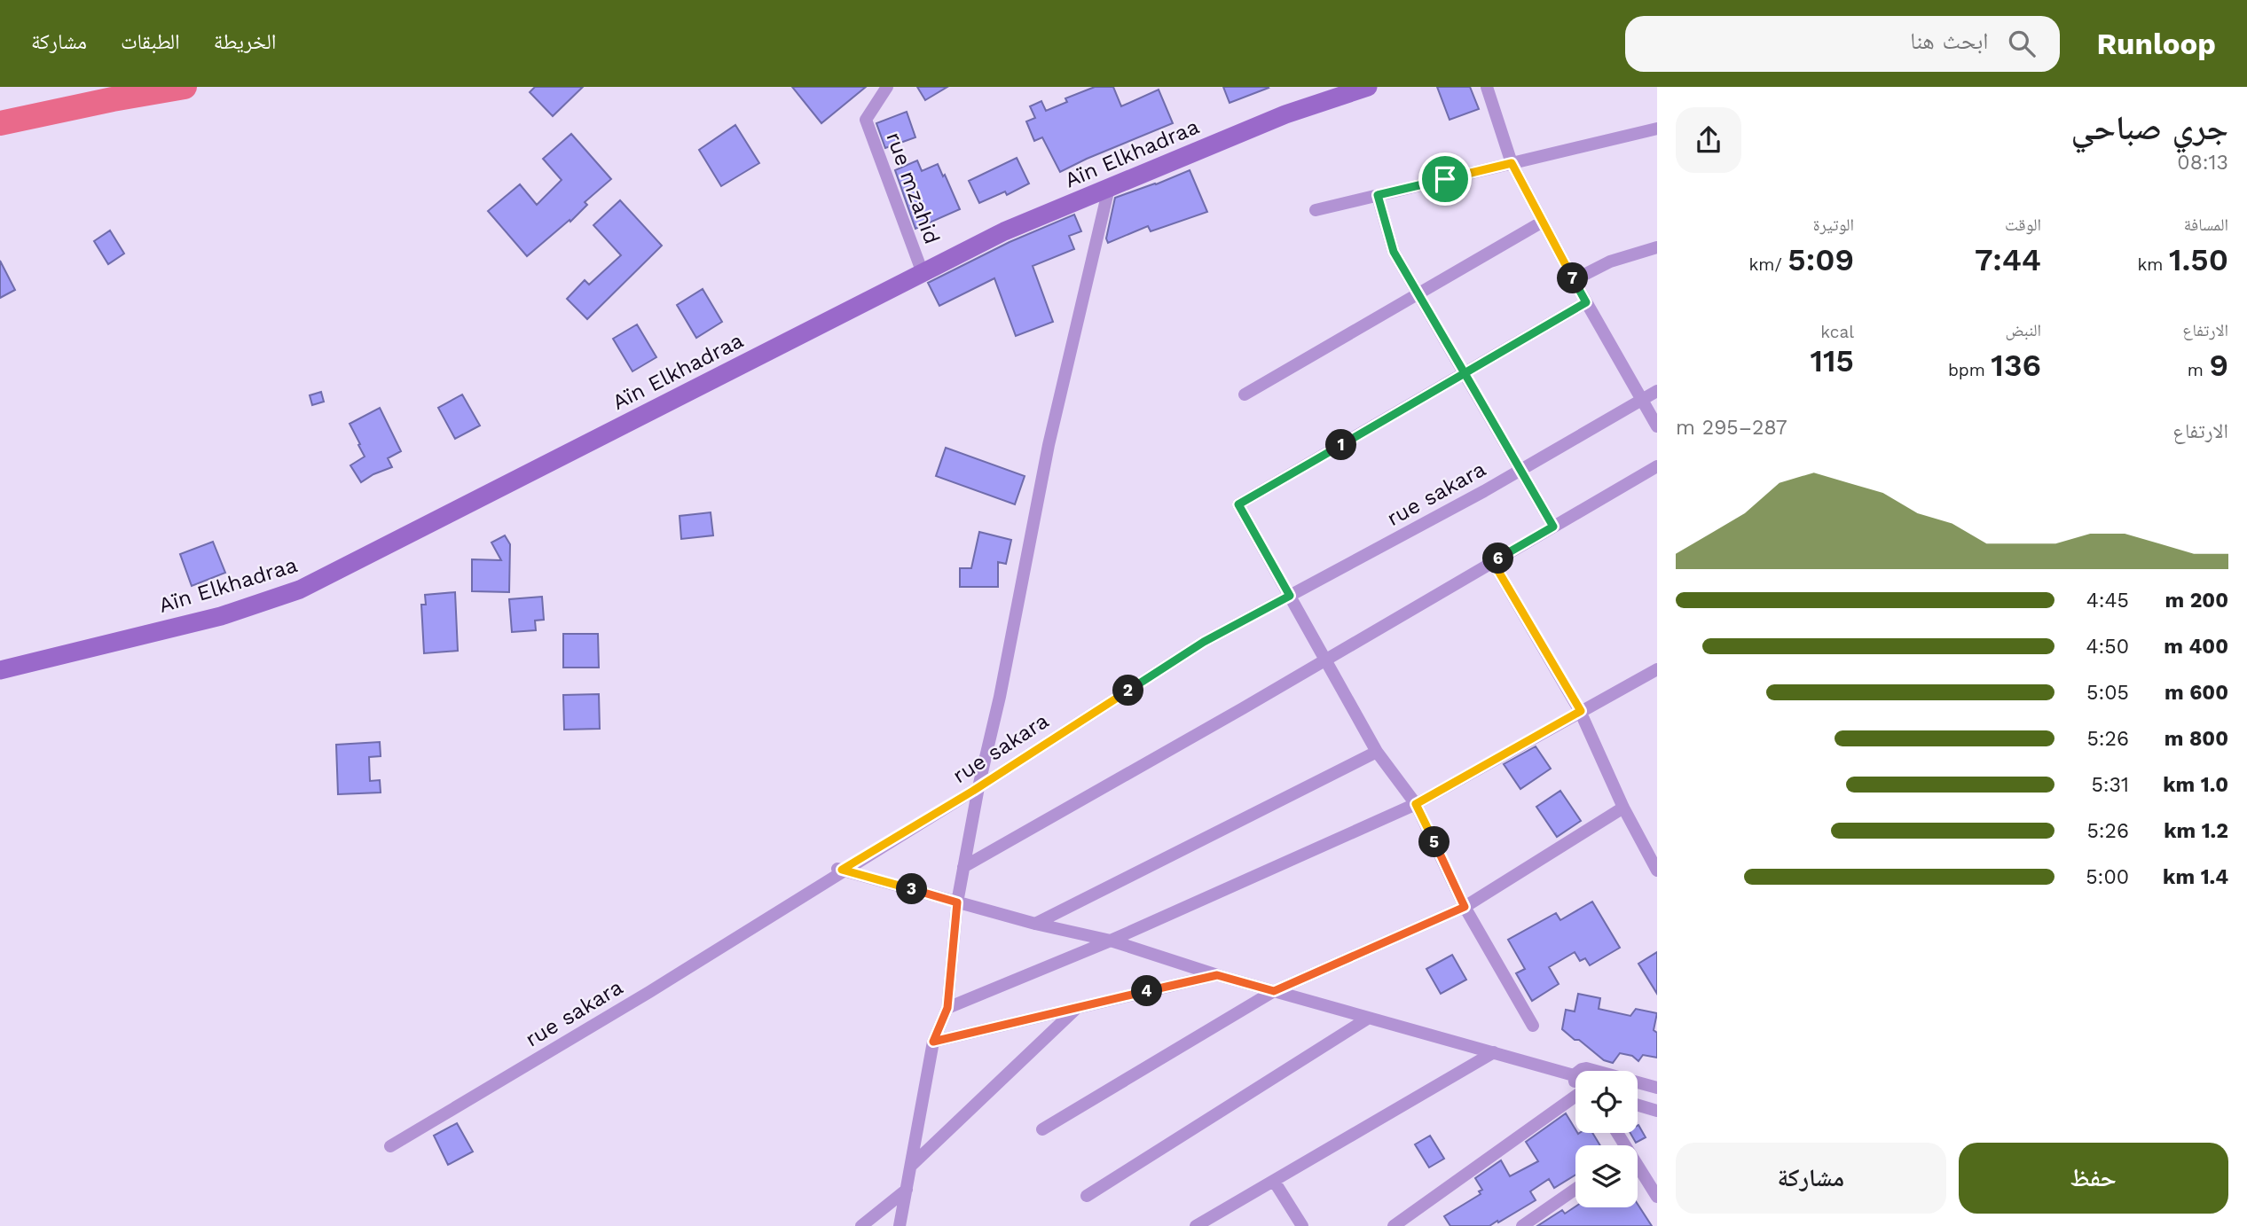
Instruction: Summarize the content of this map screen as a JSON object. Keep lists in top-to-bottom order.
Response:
{
  "streets": {
    "main road": ["Aïn Elkhadraa"],
    "street": ["rue mzahid", "rue sakara"]
  },
  "crossings": [
    ["Aïn Elkhadraa", "rue mzahid"]
  ],
  "page": {
    "header": "Runloop",
    "search": "ابحث هنا",
    "nav": ["الخريطة", "الطبقات", "مشاركة"],
    "heading": ["جري صباحي", "08:13"],
    "stats": [
      ["المسافة", "1.50 km"],
      ["الوقت", "7:44"],
      ["الوتيرة", "5:09 /km"],
      ["الارتفاع", "9 m"],
      ["النبض", "136 bpm"],
      ["kcal", "115"]
    ],
    "pins": [
      "7",
      "1",
      "6",
      "2",
      "5",
      "3",
      "4"
    ],
    "chart": ["الارتفاع", "287–295 m"],
    "list": [
      {
        "name": "200 m",
        "note": "4:45"
      },
      {
        "name": "400 m",
        "note": "4:50"
      },
      {
        "name": "600 m",
        "note": "5:05"
      },
      {
        "name": "800 m",
        "note": "5:26"
      },
      {
        "name": "1.0 km",
        "note": "5:31"
      },
      {
        "name": "1.2 km",
        "note": "5:26"
      },
      {
        "name": "1.4 km",
        "note": "5:00"
      }
    ],
    "buttons": ["حفظ", "مشاركة"]
  }
}
